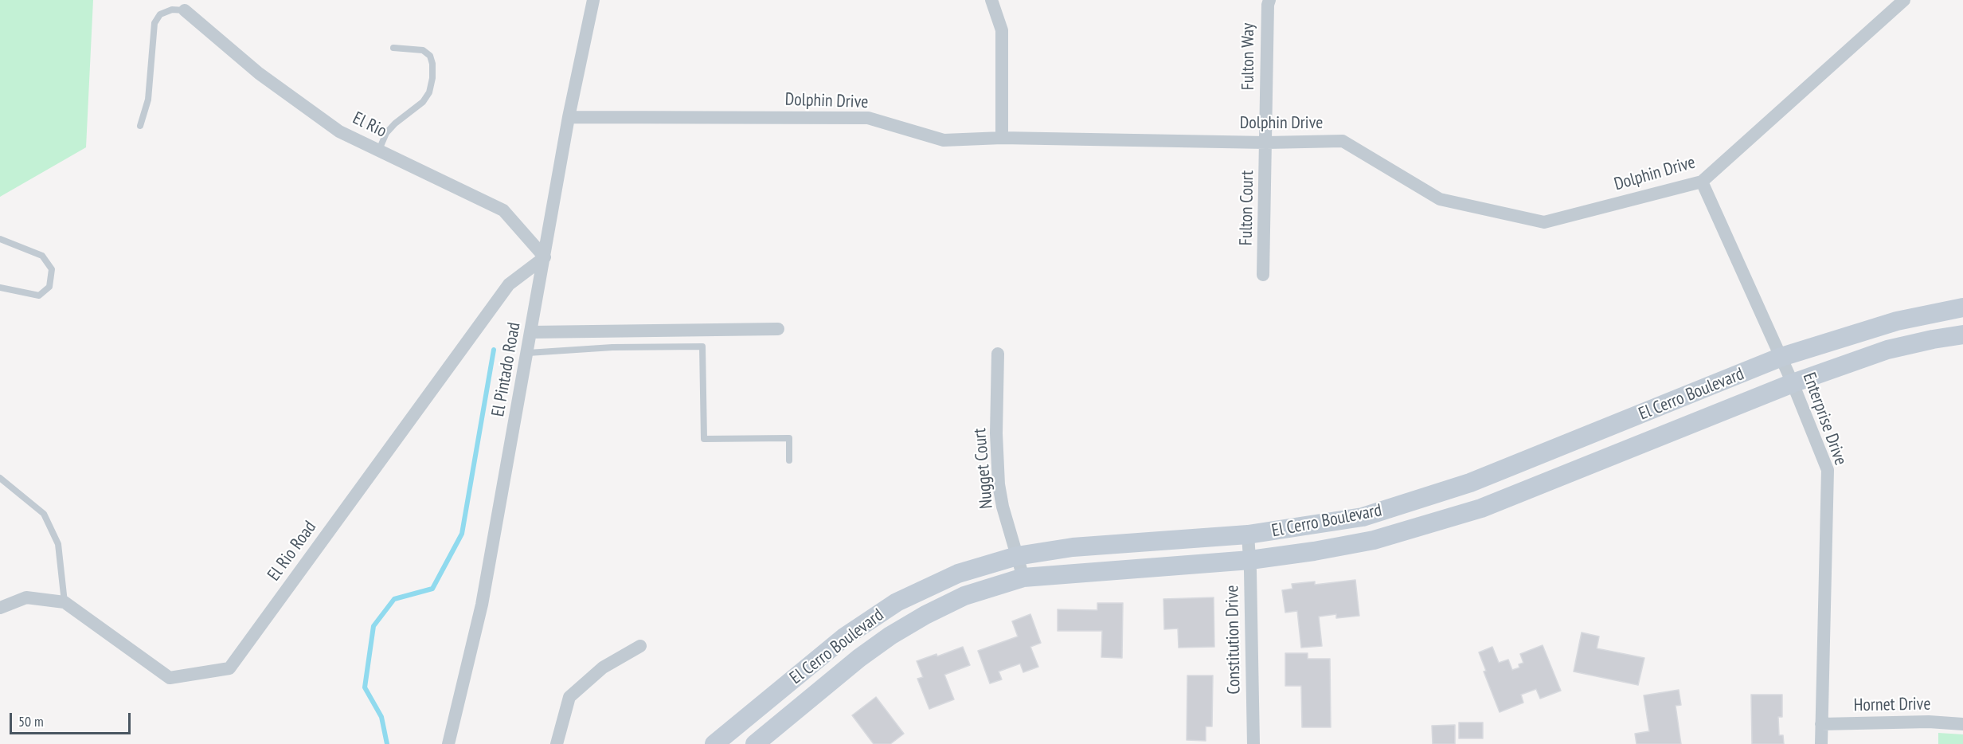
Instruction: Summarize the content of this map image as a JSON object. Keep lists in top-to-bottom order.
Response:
{
  "streets": {
    "street": [
      "Fulton Way",
      "Dolphin Drive",
      "El Rio",
      "Fulton Court",
      "El Pintado Road",
      "El Cerro Boulevard",
      "Enterprise Drive",
      "Nugget Court",
      "El Rio Road",
      "Constitution Drive",
      "Hornet Drive"
    ]
  },
  "crossings": [
    ["Fulton Way", "Dolphin Drive"],
    ["Fulton Way", "Fulton Court"],
    ["Dolphin Drive", "Fulton Court"],
    ["Dolphin Drive", "El Pintado Road"],
    ["Dolphin Drive", "Enterprise Drive"],
    ["El Rio", "El Pintado Road"],
    ["El Rio", "El Rio Road"],
    ["El Pintado Road", "El Rio Road"],
    ["El Cerro Boulevard", "Enterprise Drive"],
    ["El Cerro Boulevard", "Nugget Court"],
    ["El Cerro Boulevard", "Constitution Drive"],
    ["Enterprise Drive", "Hornet Drive"]
  ],
  "scale_bar": "50 m"
}
